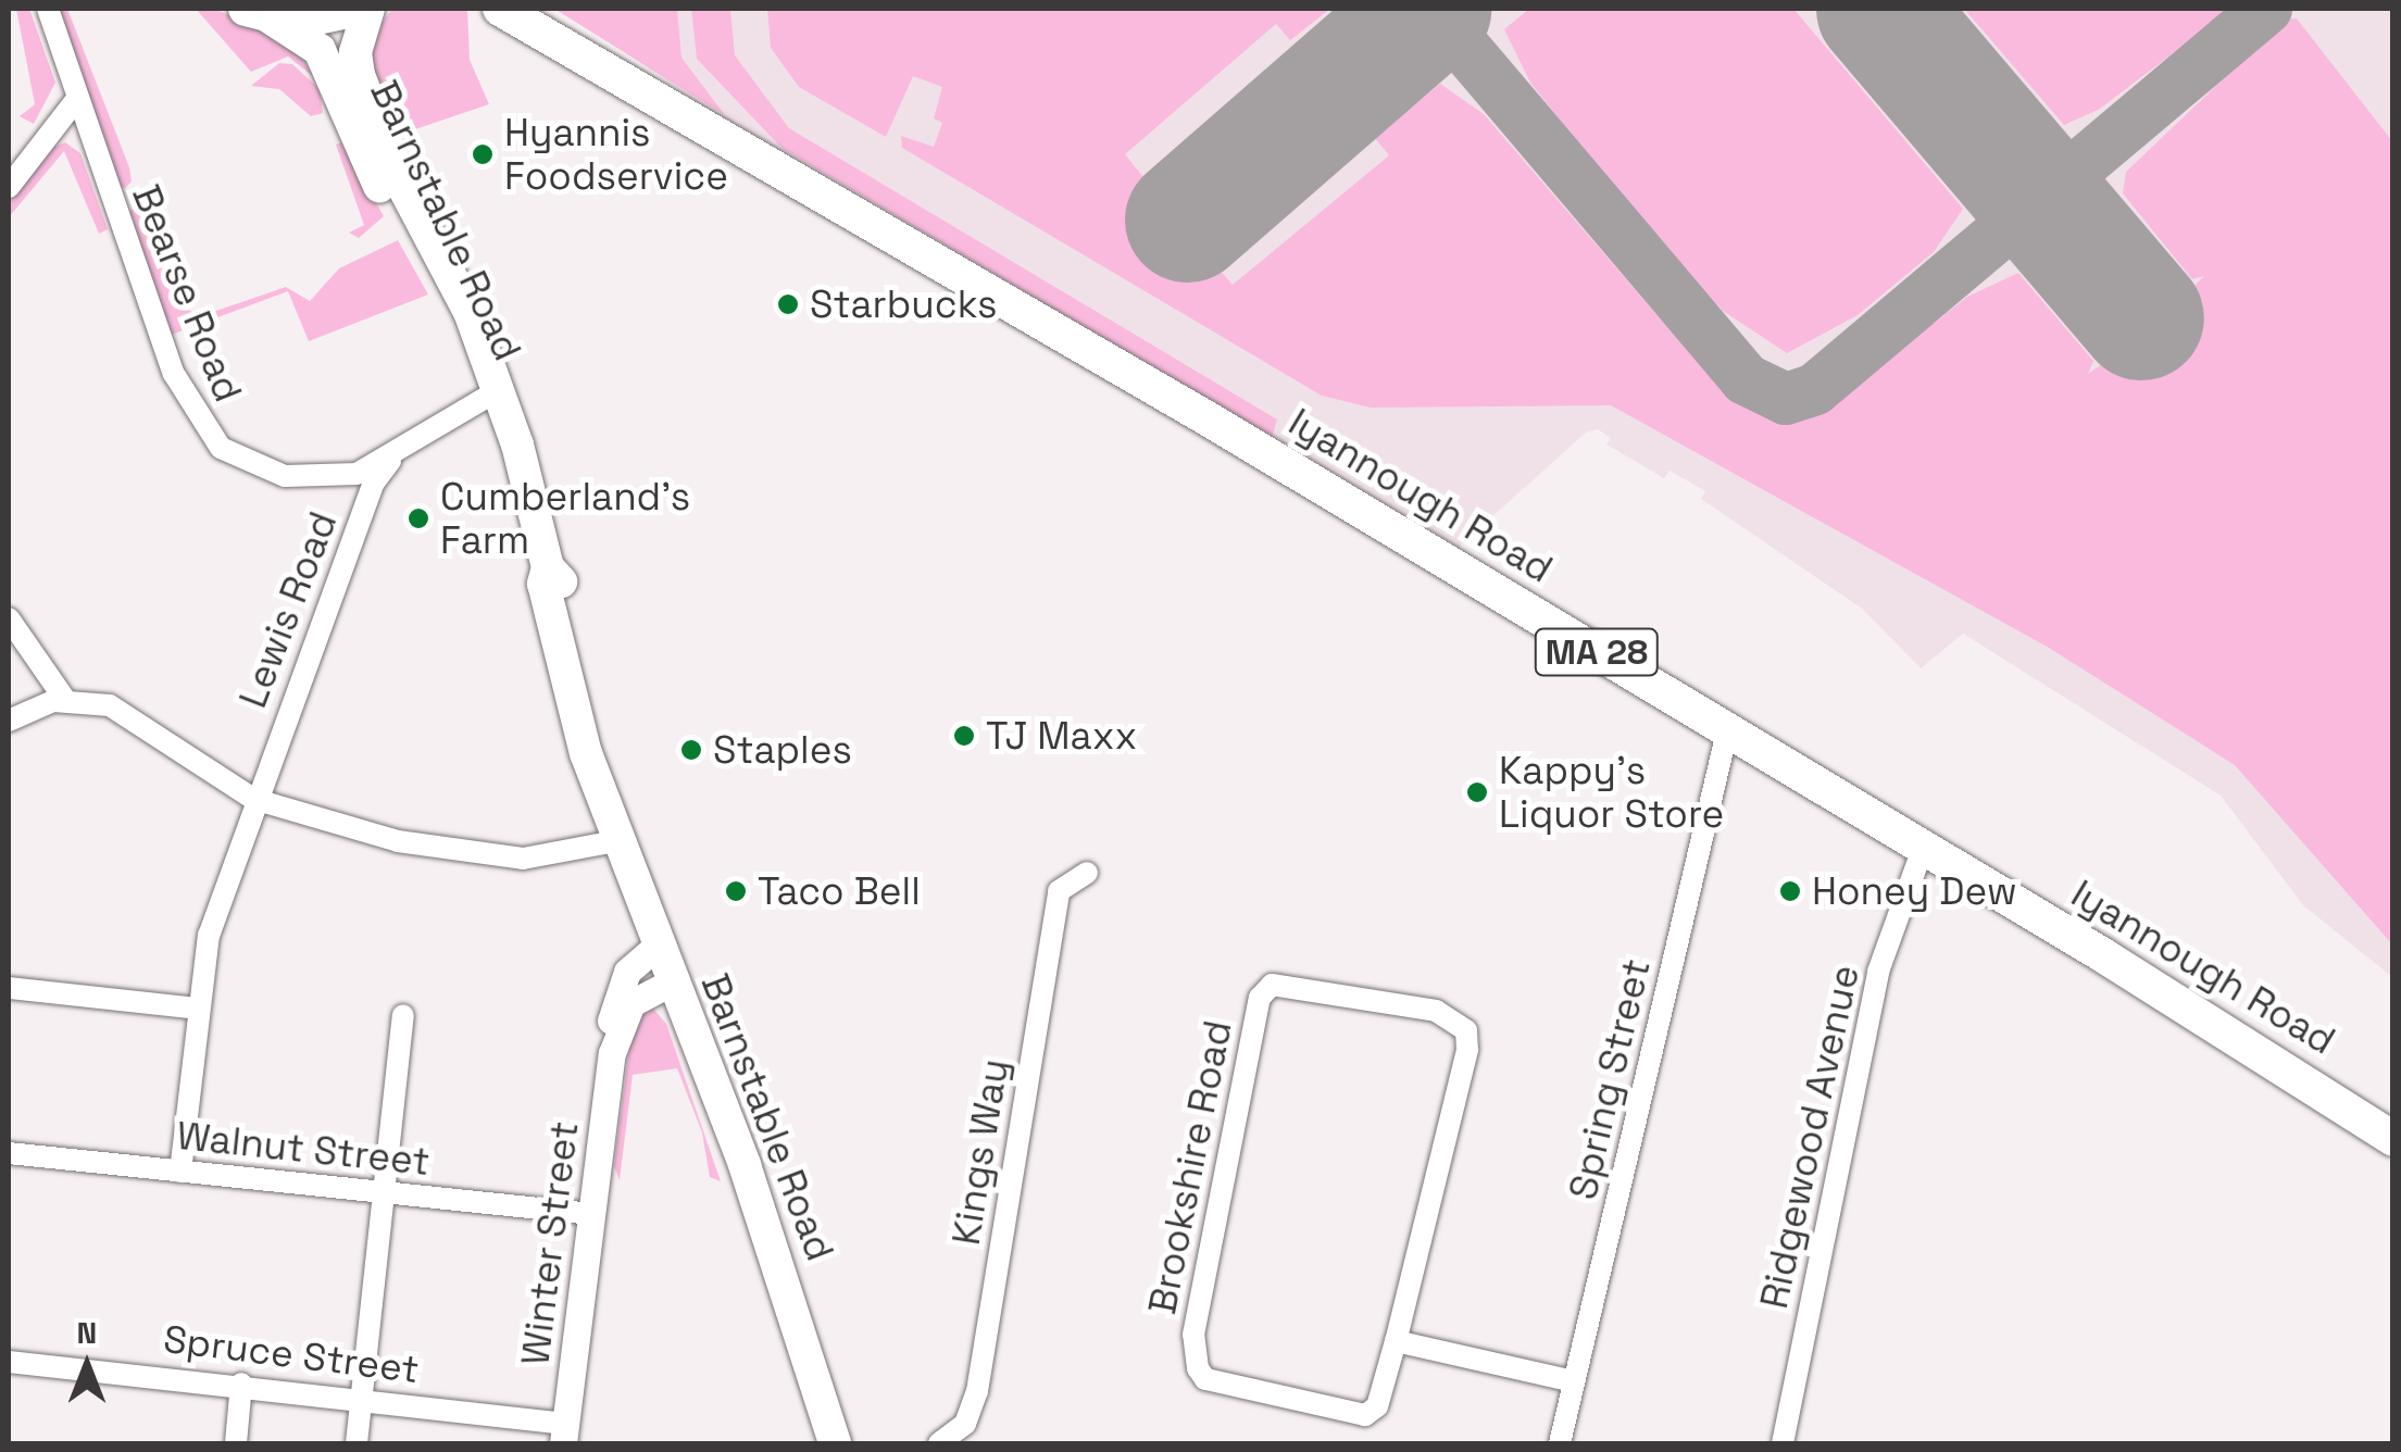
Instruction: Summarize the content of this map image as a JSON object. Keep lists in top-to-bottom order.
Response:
{
  "streets": {
    "main road": ["Barnstable Road", "Iyannough Road", "MA 28"],
    "street": [
      "Bearse Road",
      "Lewis Road",
      "Spring Street",
      "Ridgewood Avenue",
      "Walnut Street",
      "Kings Way",
      "Brookshire Road",
      "Winter Street",
      "Spruce Street"
    ]
  },
  "crossings": [
    ["Barnstable Road", "Bearse Road"],
    ["Barnstable Road", "Winter Street"],
    ["Bearse Road", "Lewis Road"],
    ["Iyannough Road", "Spring Street"],
    ["Iyannough Road", "Ridgewood Avenue"],
    ["Lewis Road", "Walnut Street"],
    ["Walnut Street", "Winter Street"],
    ["Winter Street", "Spruce Street"]
  ],
  "places": [
    "Hyannis Foodservice",
    "Starbucks",
    "Cumberland's Farm",
    "TJ Maxx",
    "Staples",
    "Kappy's Liquor Store",
    "Taco Bell",
    "Honey Dew"
  ],
  "north": "top"
}
